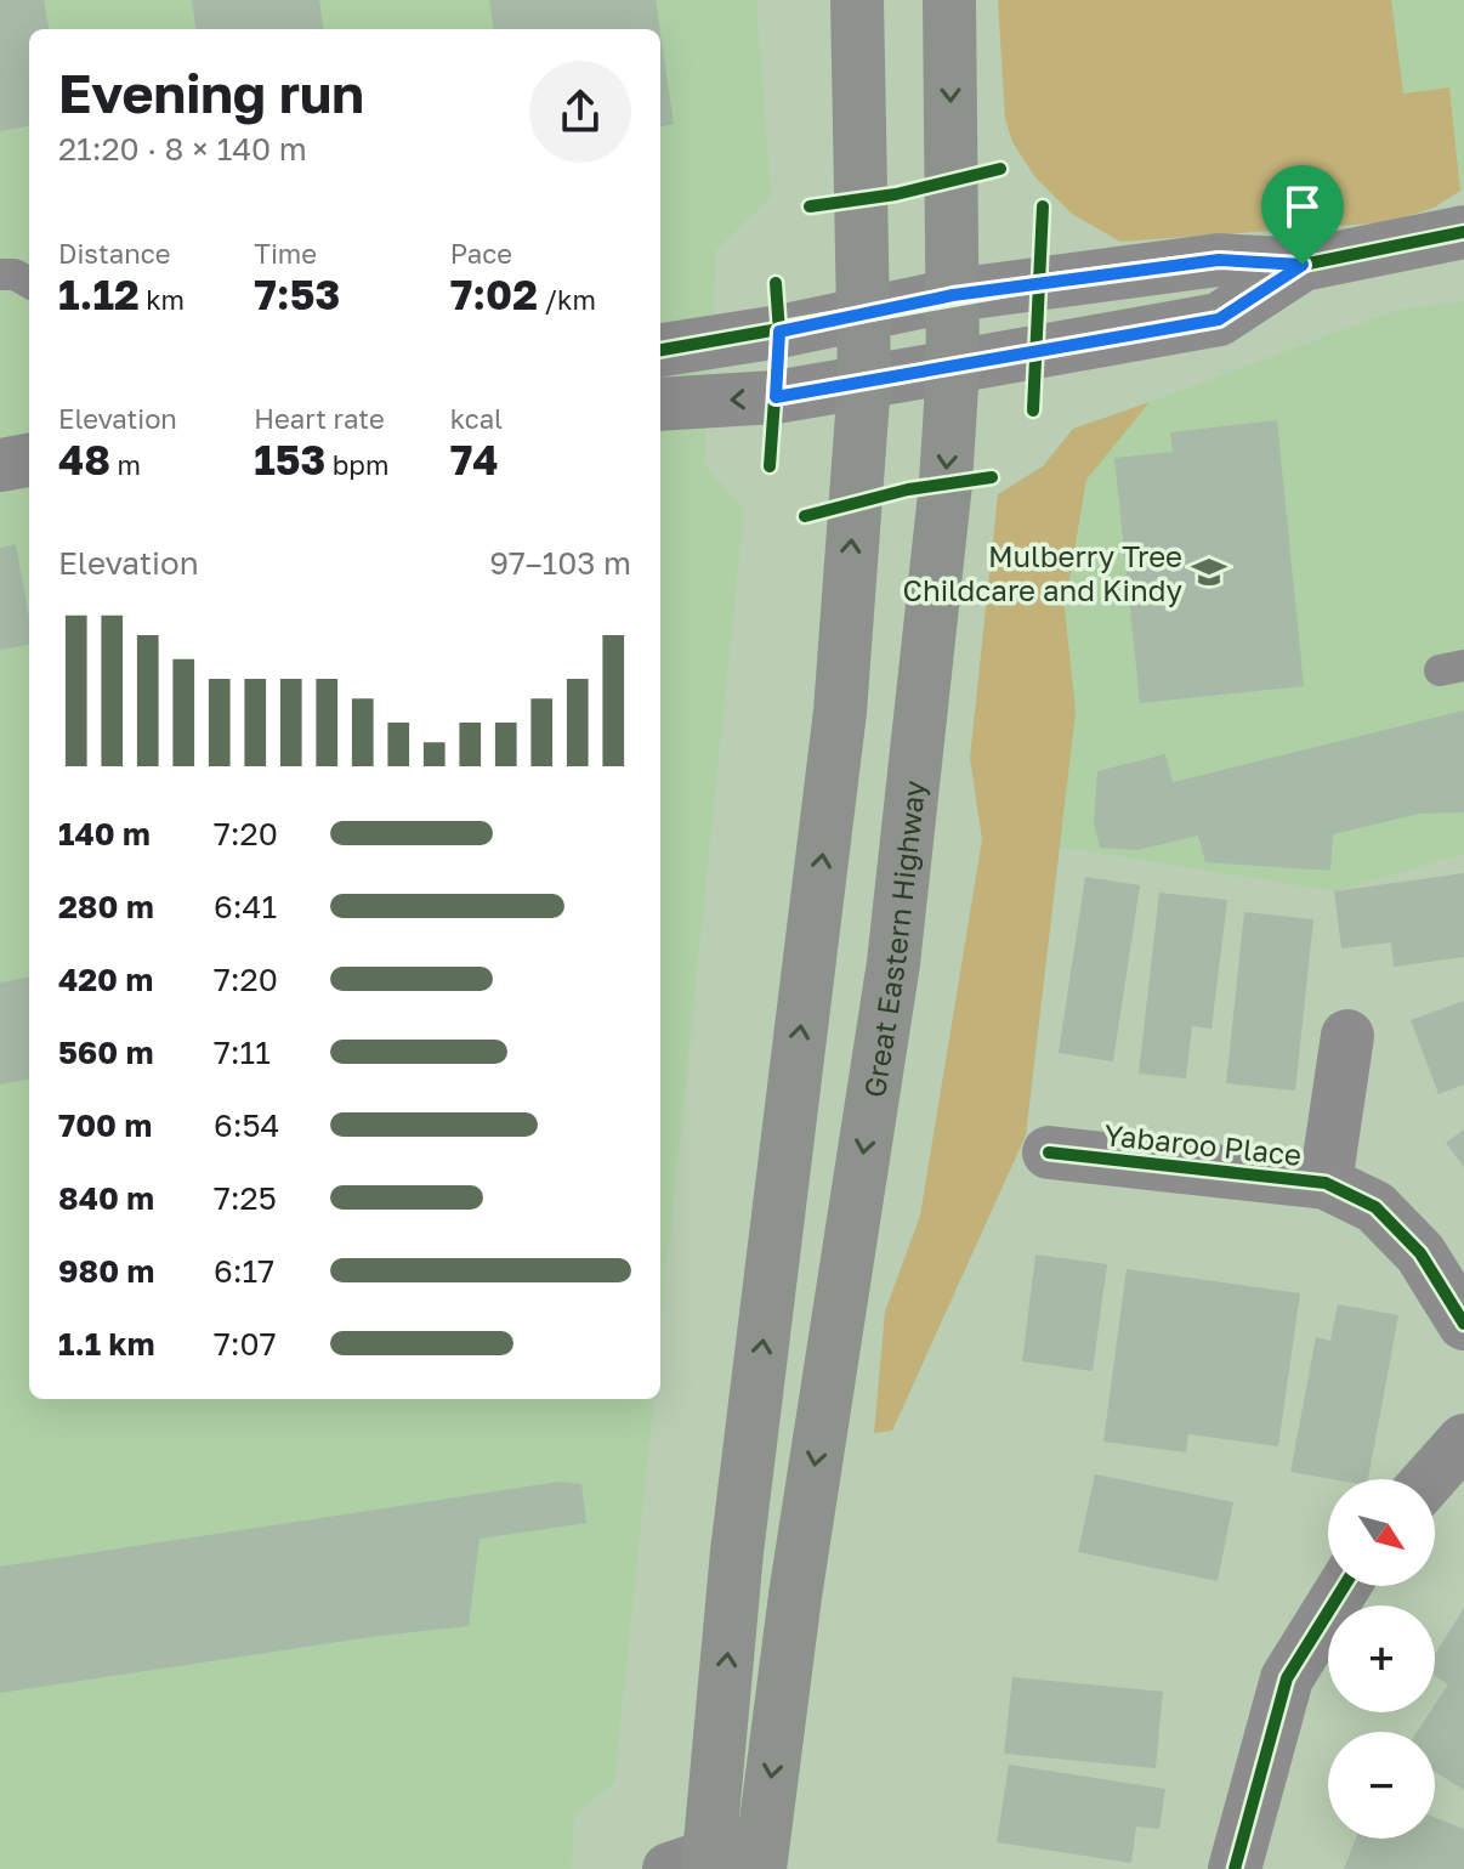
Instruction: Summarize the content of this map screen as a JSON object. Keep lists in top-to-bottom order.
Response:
{
  "streets": {
    "highway": ["Great Eastern Highway"],
    "street": ["Yabaroo Place"]
  },
  "places": {
    "school or university": ["Mulberry Tree Childcare and Kindy"]
  },
  "north": "bottom right",
  "page": {
    "heading": ["Evening run", "21:20 · 8 × 140 m"],
    "stats": [
      ["Distance", "1.12 km"],
      ["Time", "7:53"],
      ["Pace", "7:02 /km"],
      ["Elevation", "48 m"],
      ["Heart rate", "153 bpm"],
      ["kcal", "74"]
    ],
    "chart": ["Elevation", "97–103 m"],
    "list": [
      {
        "name": "140 m",
        "note": "7:20"
      },
      {
        "name": "280 m",
        "note": "6:41"
      },
      {
        "name": "420 m",
        "note": "7:20"
      },
      {
        "name": "560 m",
        "note": "7:11"
      },
      {
        "name": "700 m",
        "note": "6:54"
      },
      {
        "name": "840 m",
        "note": "7:25"
      },
      {
        "name": "980 m",
        "note": "6:17"
      },
      {
        "name": "1.1 km",
        "note": "7:07"
      }
    ],
    "map_buttons": ["+", "−"]
  }
}
